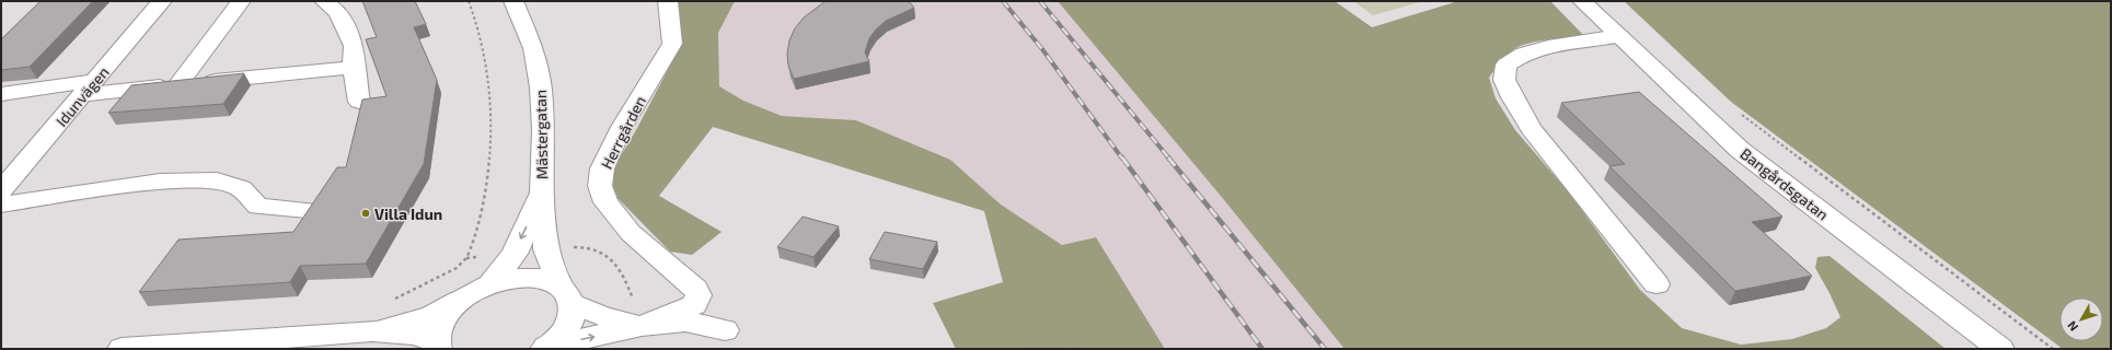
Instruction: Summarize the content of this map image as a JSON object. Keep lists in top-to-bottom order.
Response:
{
  "streets": {
    "street": [
      "Idunvägen",
      "Herrgården",
      "Mästergatan",
      "Bangårdsgatan"
    ]
  },
  "places": ["Villa Idun"],
  "north": "bottom left"
}
